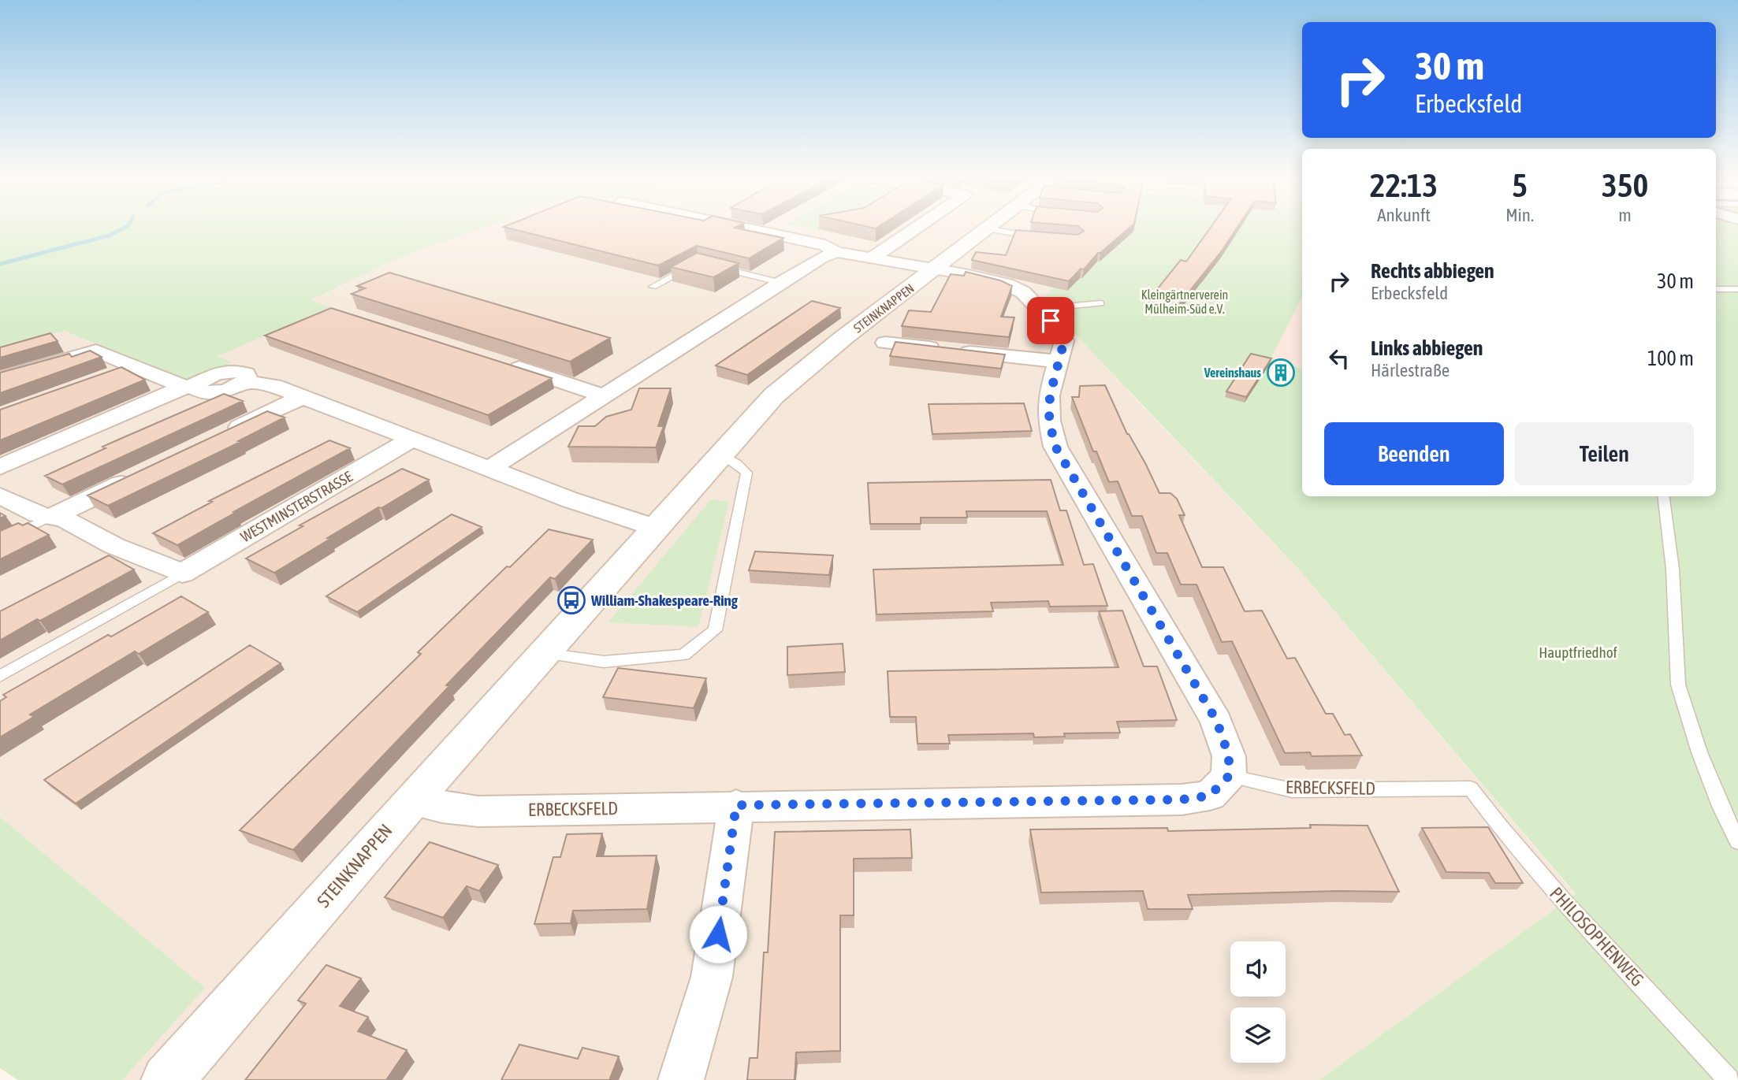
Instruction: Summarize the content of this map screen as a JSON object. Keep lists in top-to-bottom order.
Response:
{
  "streets": {
    "street": ["STEINKNAPPEN", "WESTMINSTERSTRASSE", "ERBECKSFELD"],
    "lane": ["PHILOSOPHENWEG"]
  },
  "crossings": [
    ["STEINKNAPPEN", "ERBECKSFELD"],
    ["ERBECKSFELD", "PHILOSOPHENWEG"]
  ],
  "parks": ["Kleingärtnerverein Mülheim-Süd e.V.", "Hauptfriedhof"],
  "places": {
    "building": ["Vereinshaus"],
    "bus stop": ["William-Shakespeare-Ring"]
  },
  "page": {
    "turn": ["30 m", "Erbecksfeld"],
    "eta": [
      "22:13",
      "Ankunft",
      "5",
      "Min.",
      "350",
      "m"
    ],
    "list": [
      {
        "name": "Rechts abbiegen",
        "note": "Erbecksfeld",
        "value": "30 m"
      },
      {
        "name": "Links abbiegen",
        "note": "Härlestraße",
        "value": "100 m"
      }
    ],
    "buttons": ["Beenden", "Teilen"]
  }
}
